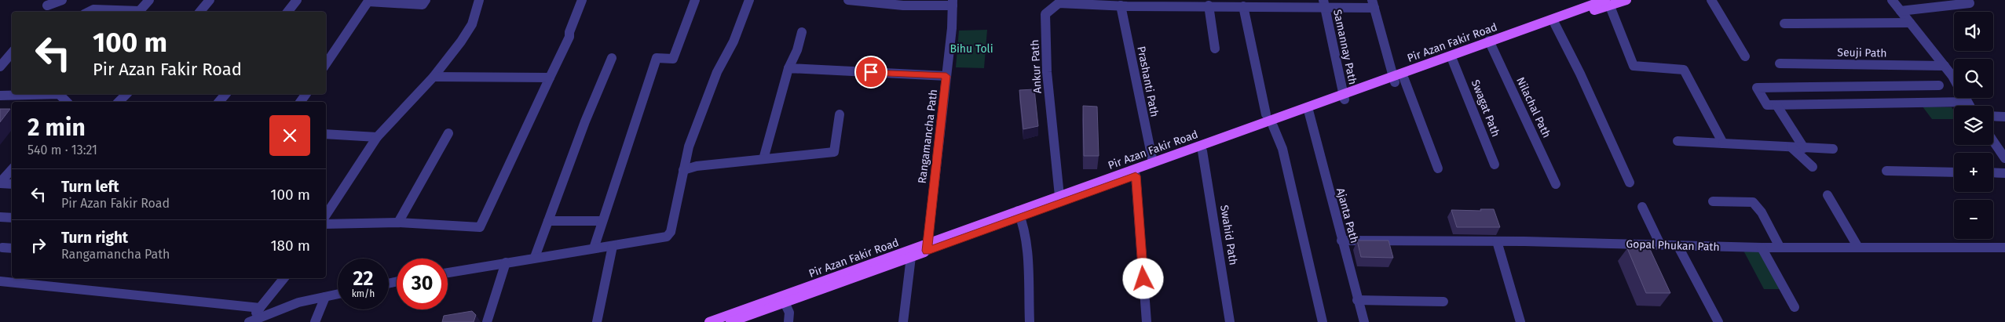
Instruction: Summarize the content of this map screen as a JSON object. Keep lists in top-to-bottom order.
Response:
{
  "streets": {
    "main road": ["Pir Azan Fakir Road"],
    "street": [
      "Samannay Path",
      "Seuji Path",
      "Ankur Path",
      "Prashanti Path",
      "Nilachal Path",
      "Swagat Path",
      "Rangamancha Path",
      "Ajanta Path",
      "Swahid Path",
      "Gopal Phukan Path"
    ]
  },
  "crossings": [
    ["Pir Azan Fakir Road", "Samannay Path"],
    ["Pir Azan Fakir Road", "Ankur Path"],
    ["Pir Azan Fakir Road", "Prashanti Path"],
    ["Pir Azan Fakir Road", "Nilachal Path"],
    ["Pir Azan Fakir Road", "Swagat Path"],
    ["Pir Azan Fakir Road", "Rangamancha Path"],
    ["Pir Azan Fakir Road", "Ajanta Path"],
    ["Pir Azan Fakir Road", "Swahid Path"],
    ["Ankur Path", "Prashanti Path"],
    ["Ajanta Path", "Gopal Phukan Path"]
  ],
  "parks": ["Bihu Toli"],
  "page": {
    "map_buttons": ["+", "−"],
    "turn": ["100 m", "Pir Azan Fakir Road"],
    "heading": ["2 min", "540 m · 13:21"],
    "list": [
      {
        "name": "Turn left",
        "note": "Pir Azan Fakir Road",
        "value": "100 m"
      },
      {
        "name": "Turn right",
        "note": "Rangamancha Path",
        "value": "180 m"
      }
    ],
    "speed": "22 km/h",
    "limit": "30"
  }
}
